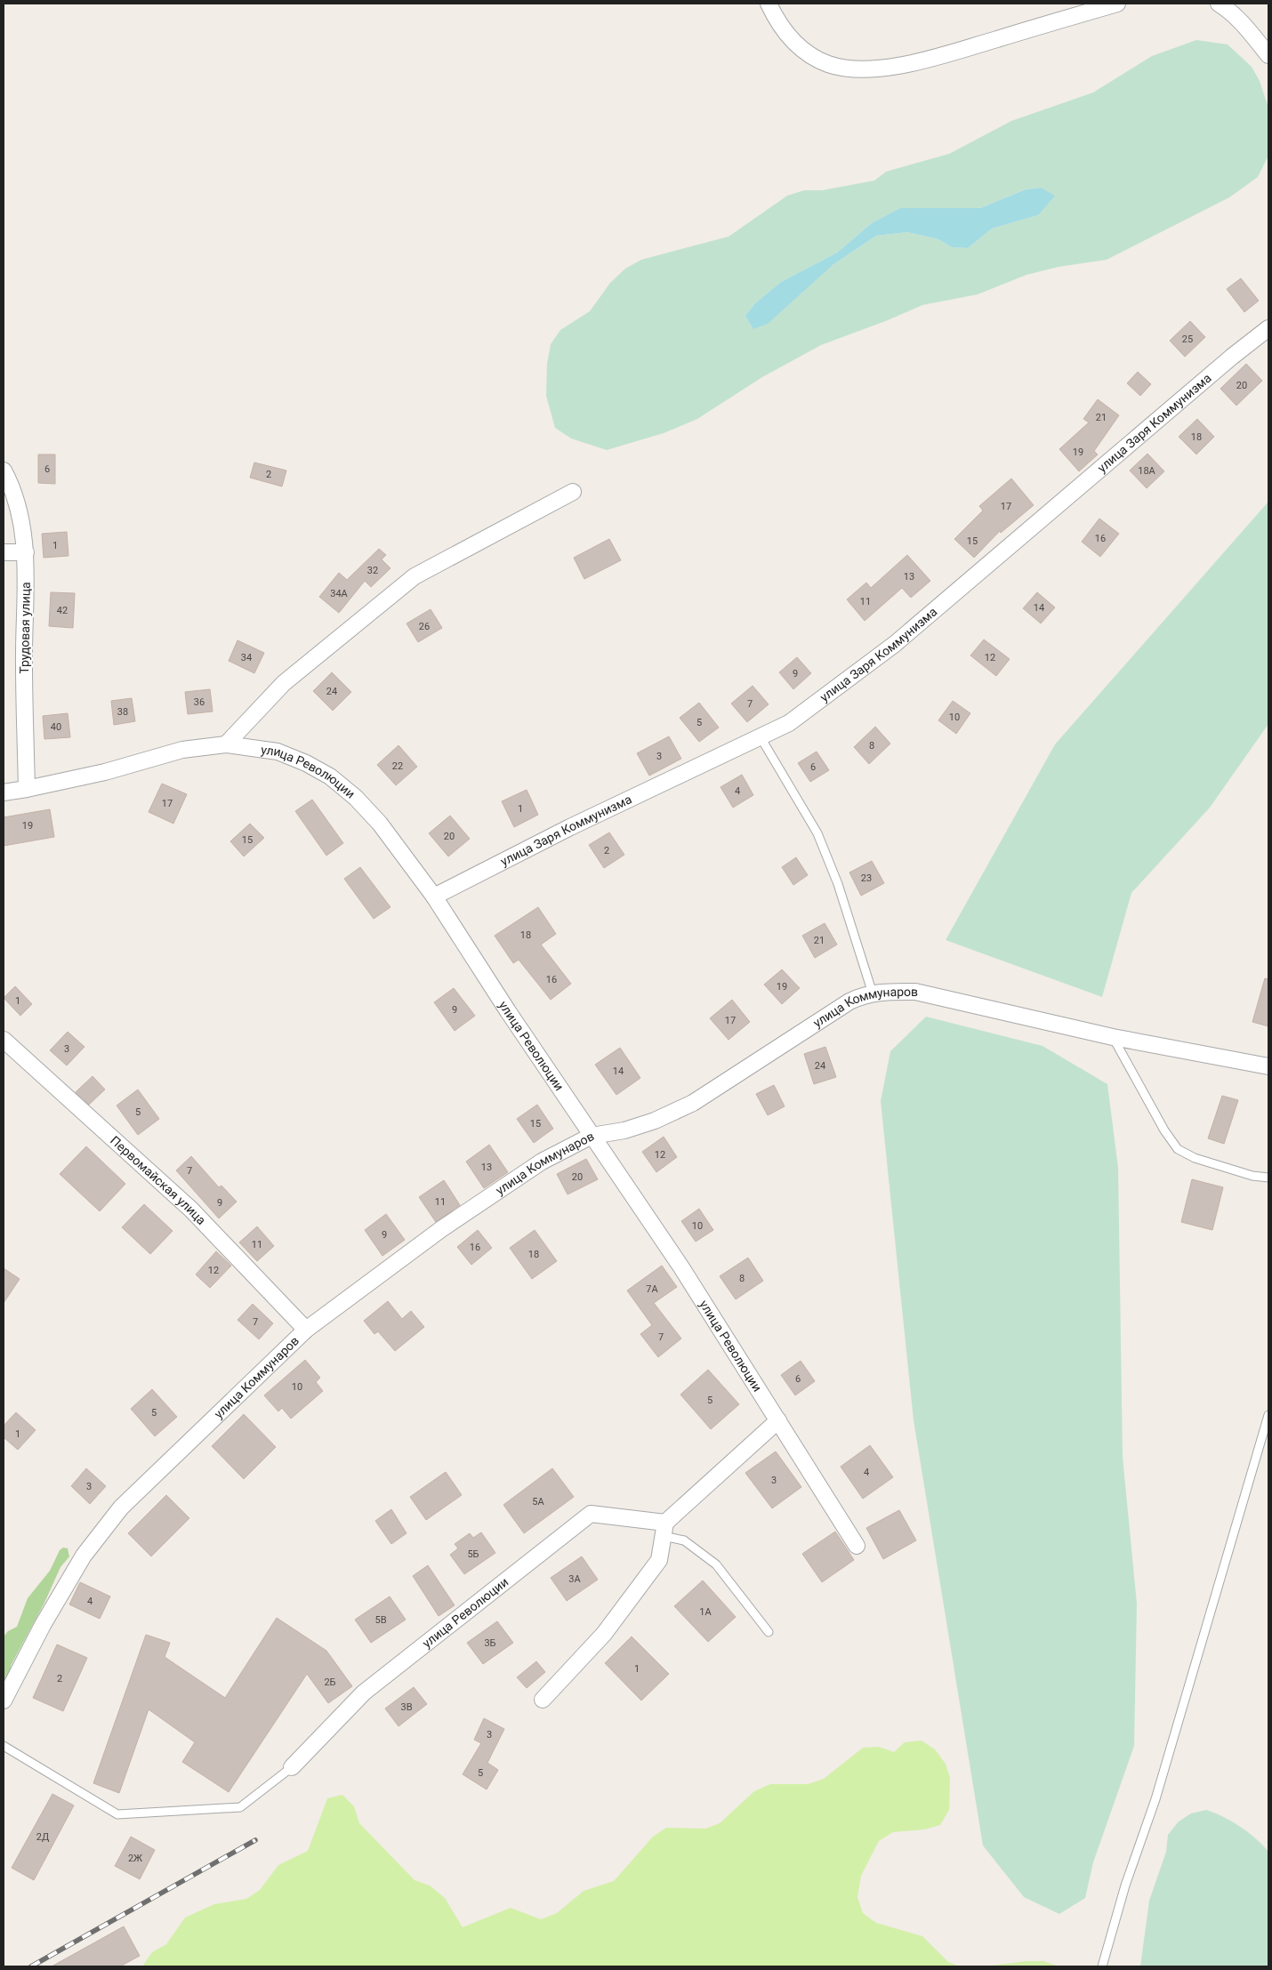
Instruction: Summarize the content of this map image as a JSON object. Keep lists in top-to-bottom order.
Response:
{
  "streets": {
    "street": [
      "улица Заря Коммунизма",
      "Трудовая улица",
      "улица Революции",
      "улица Коммунаров",
      "Первомайская улица"
    ]
  },
  "crossings": [
    ["улица Заря Коммунизма", "улица Революции"],
    ["Трудовая улица", "улица Революции"],
    ["улица Революции", "улица Коммунаров"],
    ["улица Коммунаров", "Первомайская улица"]
  ],
  "house_numbers": [
    "25",
    "20",
    "21",
    "18",
    "19",
    "6",
    "18А",
    "2",
    "17",
    "16",
    "15",
    "1",
    "32",
    "13",
    "34А",
    "11",
    "14",
    "42",
    "26",
    "34",
    "12",
    "9",
    "24",
    "36",
    "7",
    "38",
    "10",
    "5",
    "40",
    "8",
    "3",
    "22",
    "6",
    "4",
    "17",
    "1",
    "19",
    "20",
    "15",
    "2",
    "23",
    "18",
    "21",
    "16",
    "19",
    "1",
    "9",
    "17",
    "3",
    "24",
    "14",
    "5",
    "15",
    "12",
    "13",
    "7",
    "20",
    "11",
    "9",
    "10",
    "9",
    "11",
    "16",
    "18",
    "12",
    "8",
    "7А",
    "7",
    "7",
    "6",
    "10",
    "5",
    "5",
    "1",
    "4",
    "3",
    "3",
    "5А",
    "5Б",
    "3А",
    "4",
    "1А",
    "5В",
    "3Б",
    "1",
    "2",
    "2Б",
    "3В",
    "3",
    "5",
    "2Д",
    "2Ж"
  ]
}
